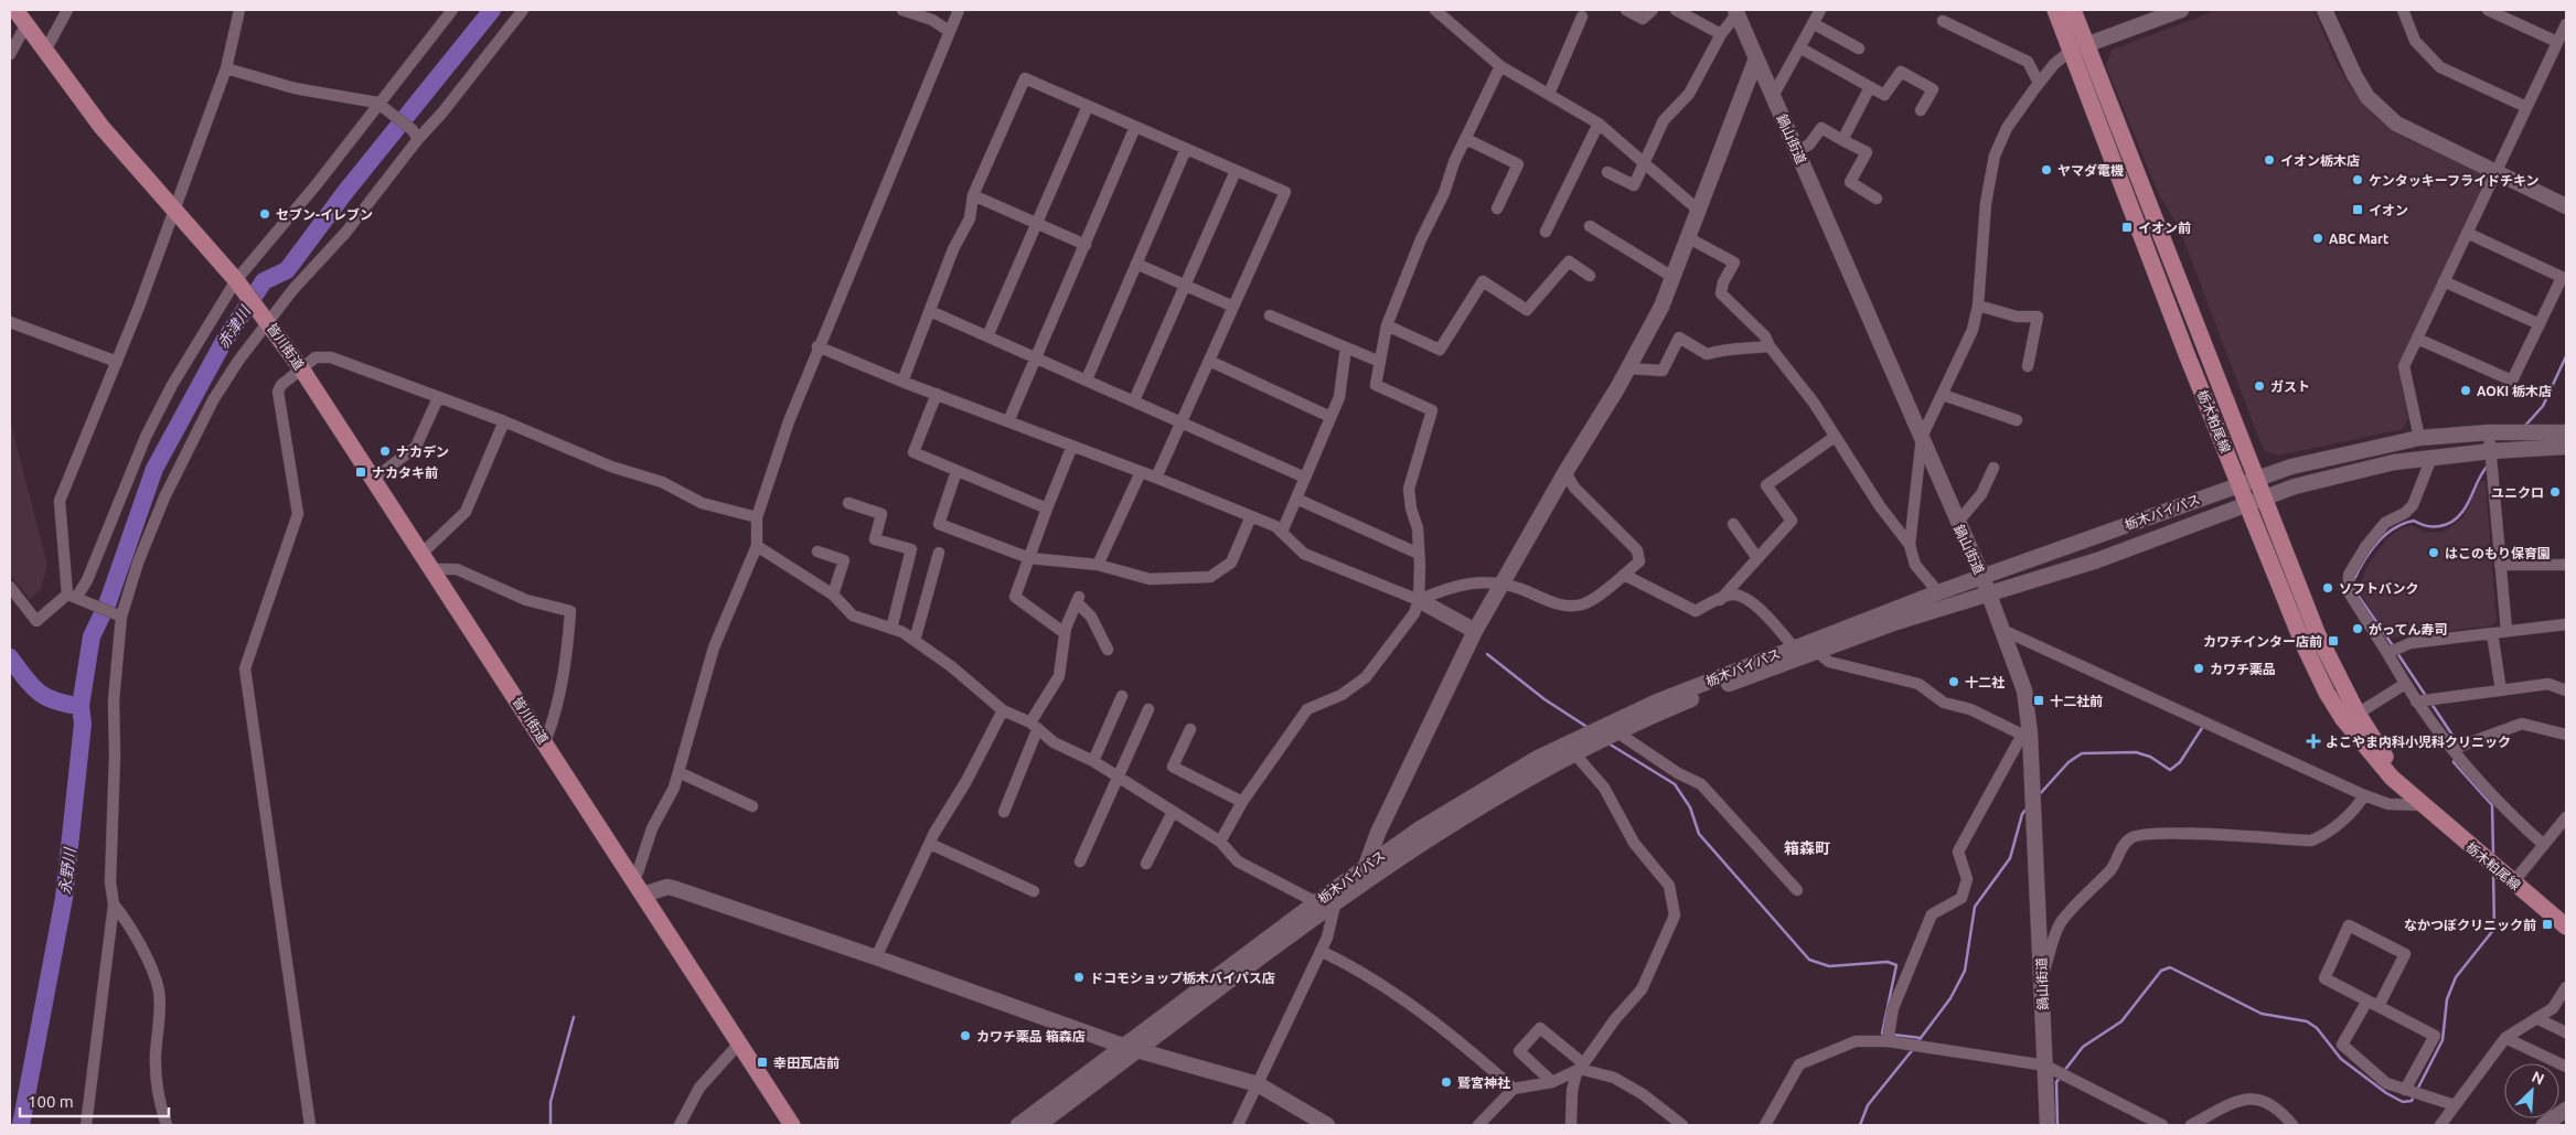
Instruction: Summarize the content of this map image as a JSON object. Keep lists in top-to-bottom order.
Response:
{
  "streets": {
    "main road": [
      "鍋山街道",
      "皆川街道",
      "栃木粕尾線",
      "栃木バイパス"
    ]
  },
  "crossings": [
    ["鍋山街道", "栃木バイパス"],
    ["栃木粕尾線", "栃木バイパス"]
  ],
  "districts": ["箱森町"],
  "water": ["赤津川", "永野川"],
  "places": {
    "other": [
      "イオン栃木店",
      "ヤマダ電機",
      "ケンタッキーフライドチキン",
      "セブン-イレブン",
      "ABC Mart",
      "ガスト",
      "AOKI 栃木店",
      "ナカデン",
      "ユニクロ",
      "はこのもり保育園",
      "ソフトバンク",
      "がってん寿司",
      "カワチ薬品",
      "十二社",
      "ドコモショップ栃木バイパス店",
      "カワチ薬品 箱森店",
      "鷲宮神社"
    ],
    "transit": [
      "イオン",
      "イオン前",
      "ナカタキ前",
      "カワチインター店前",
      "十二社前",
      "なかつぼクリニック前",
      "幸田瓦店前"
    ],
    "health": ["よこやま内科小児科クリニック"]
  },
  "scale_bar": "100 m",
  "north": "top right"
}
